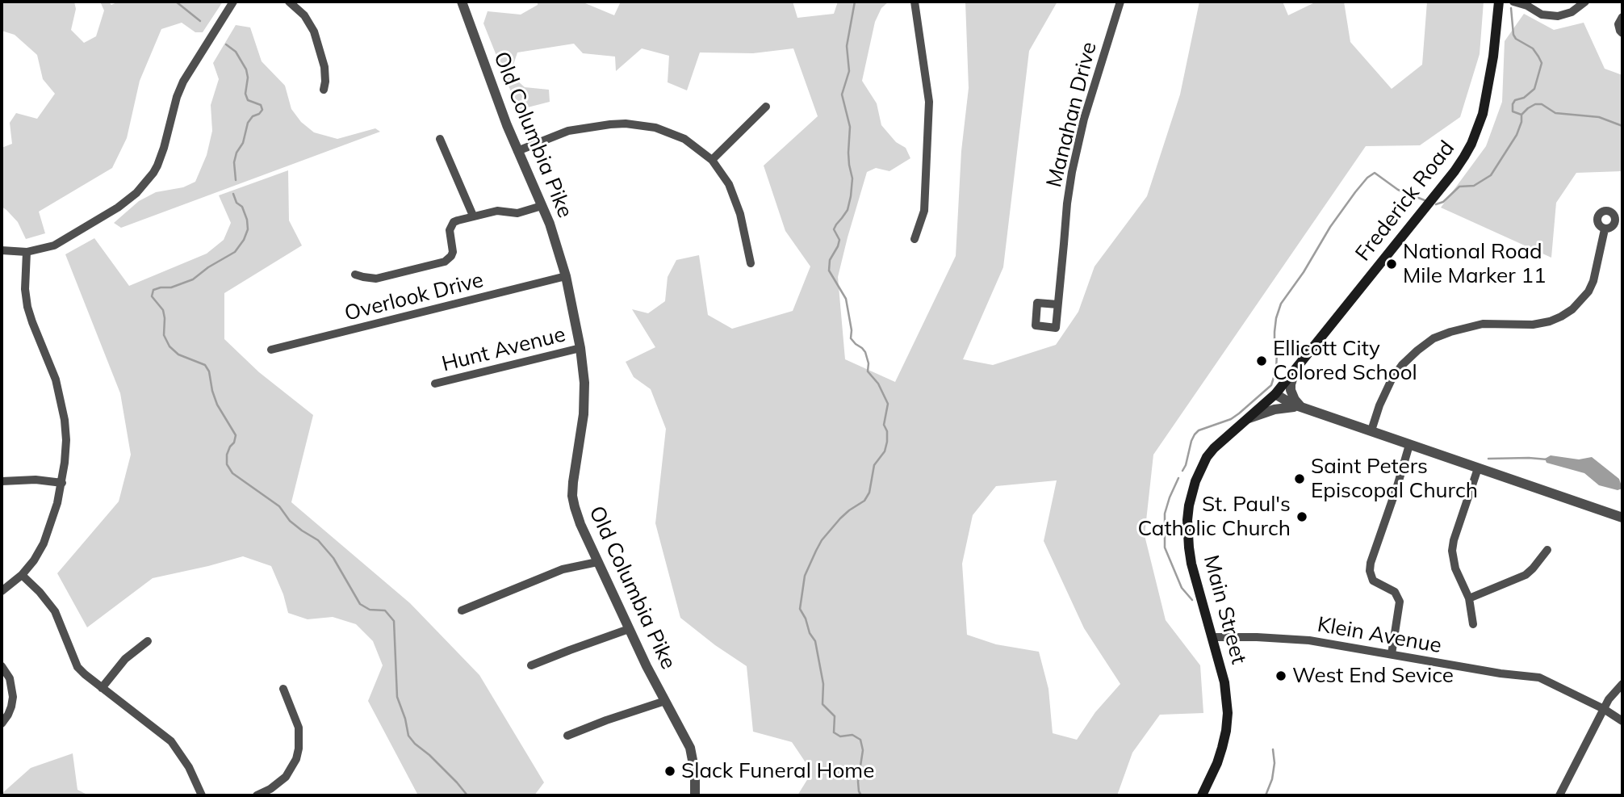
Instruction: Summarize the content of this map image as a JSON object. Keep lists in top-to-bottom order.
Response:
{
  "streets": {
    "main road": ["Frederick Road", "Main Street"],
    "street": [
      "Manahan Drive",
      "Old Columbia Pike",
      "Overlook Drive",
      "Hunt Avenue",
      "Klein Avenue"
    ]
  },
  "crossings": [
    ["Old Columbia Pike", "Overlook Drive"],
    ["Old Columbia Pike", "Hunt Avenue"],
    ["Frederick Road", "Main Street"],
    ["Main Street", "Klein Avenue"]
  ],
  "places": [
    "National Road Mile Marker 11",
    "Ellicott City Colored School",
    "Saint Peters Episcopal Church",
    "St. Paul's Catholic Church",
    "West End Sevice",
    "Slack Funeral Home"
  ]
}
